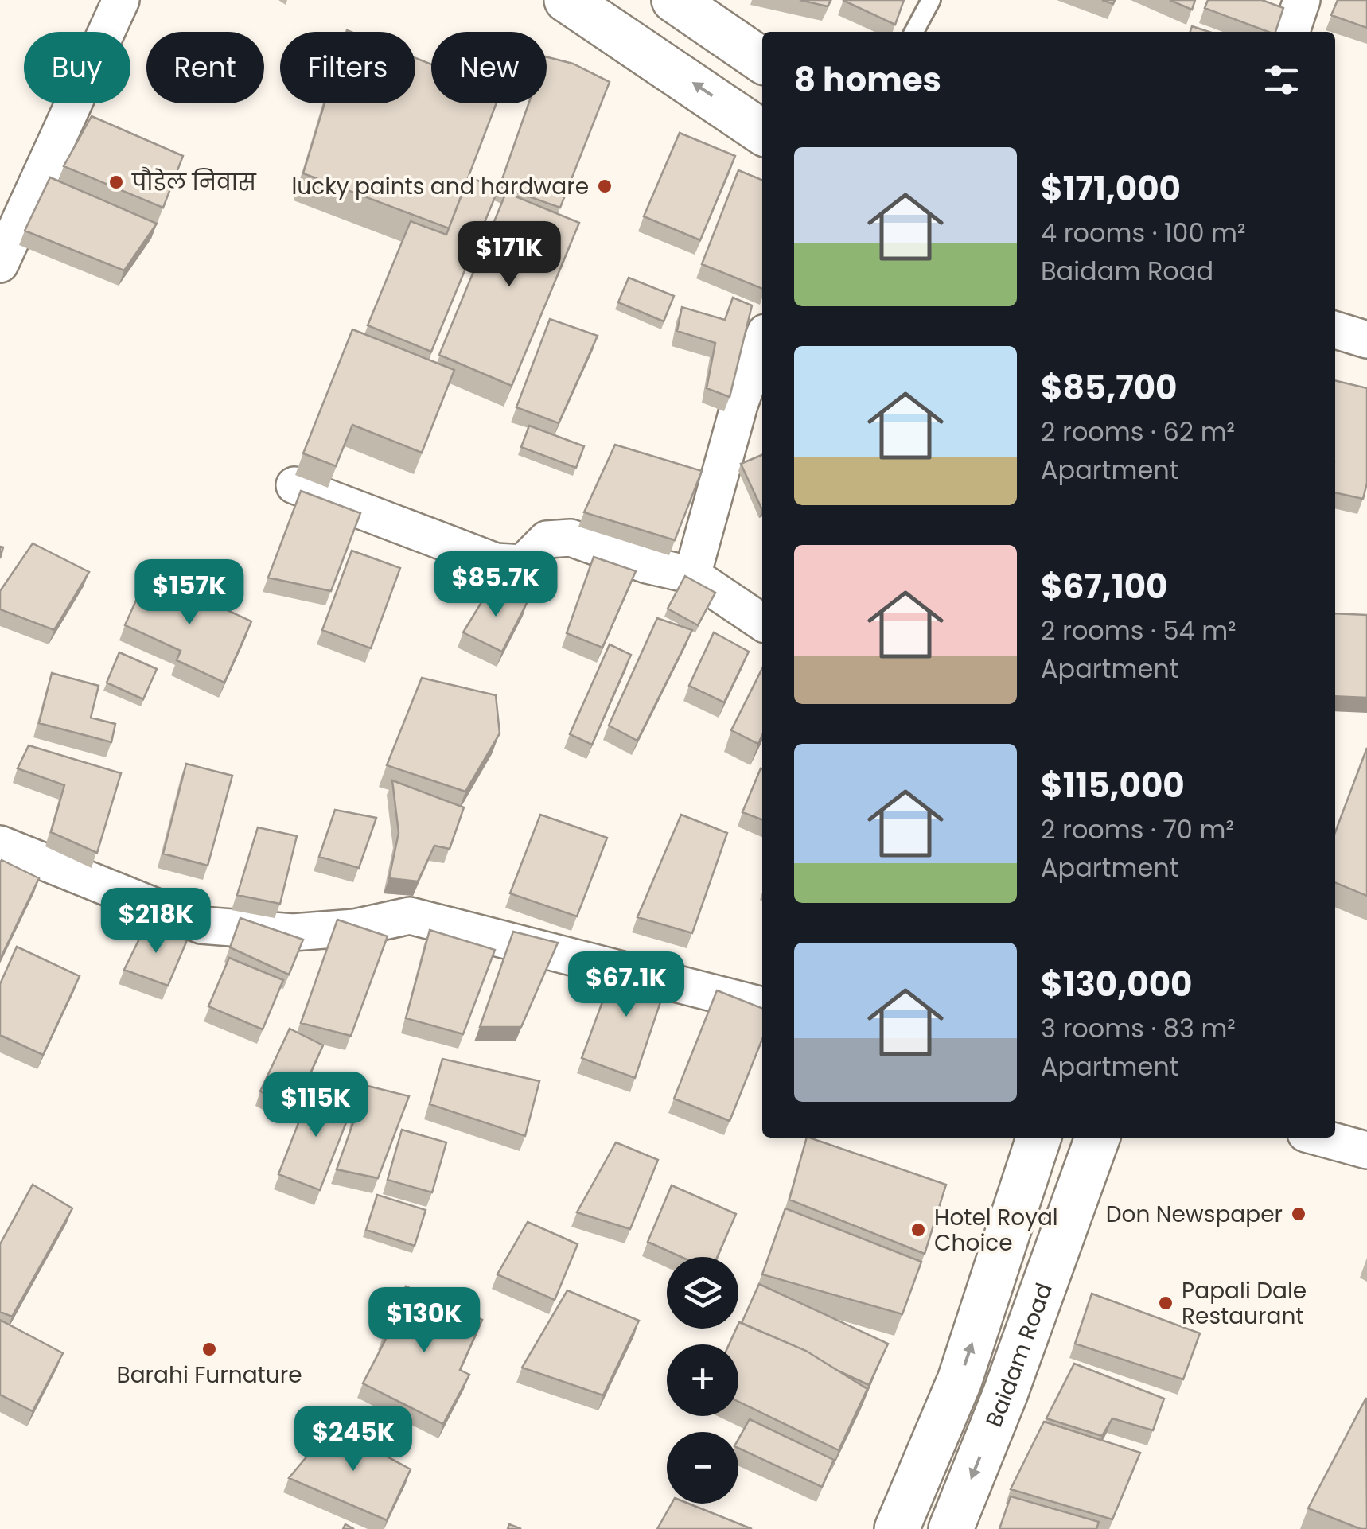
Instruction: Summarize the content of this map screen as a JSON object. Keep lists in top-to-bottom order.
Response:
{
  "streets": {
    "main road": ["Baidam Road"]
  },
  "places": [
    "पौडेल निवास",
    "lucky paints and hardware",
    "Don Newspaper",
    "Hotel Royal Choice",
    "Papali Dale Restaurant",
    "Barahi Furnature"
  ],
  "page": {
    "chip": [
      "Buy",
      "Rent",
      "Filters",
      "New"
    ],
    "heading": "8 homes",
    "list": [
      {
        "name": "$171,000",
        "note": "4 rooms · 100 m² · Baidam Road"
      },
      {
        "name": "$85,700",
        "note": "2 rooms · 62 m² · Apartment"
      },
      {
        "name": "$67,100",
        "note": "2 rooms · 54 m² · Apartment"
      },
      {
        "name": "$115,000",
        "note": "2 rooms · 70 m² · Apartment"
      },
      {
        "name": "$130,000",
        "note": "3 rooms · 83 m² · Apartment"
      }
    ],
    "price": [
      "$171K",
      "$85.7K",
      "$157K",
      "$218K",
      "$67.1K",
      "$115K",
      "$130K",
      "$245K"
    ],
    "map_buttons": ["+", "−"]
  }
}
